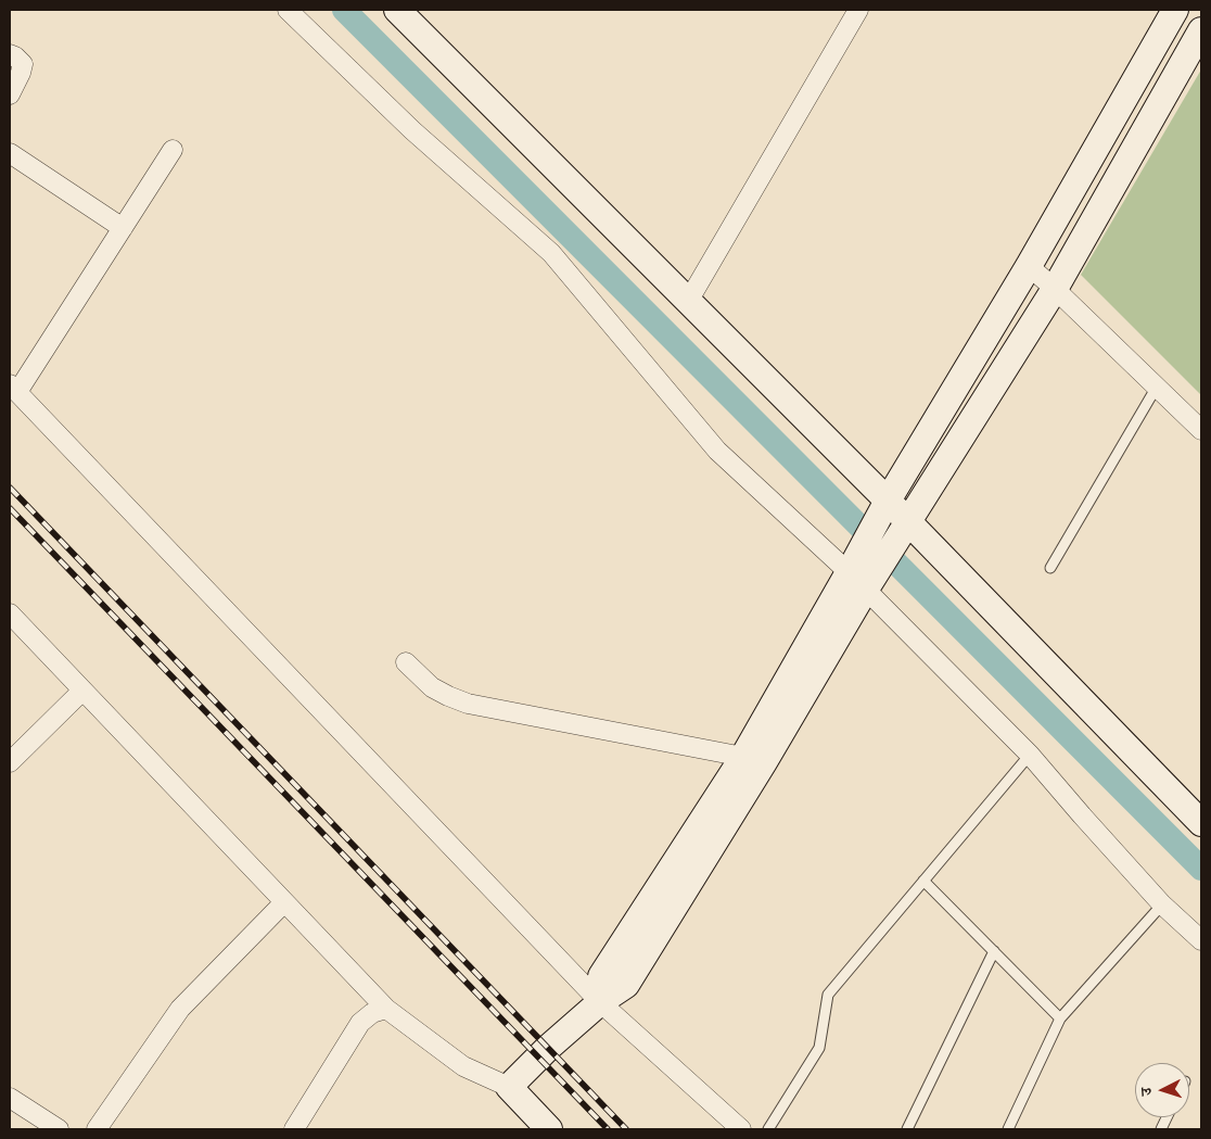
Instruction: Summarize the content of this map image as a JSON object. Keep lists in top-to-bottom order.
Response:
{
  "north": "left"
}
